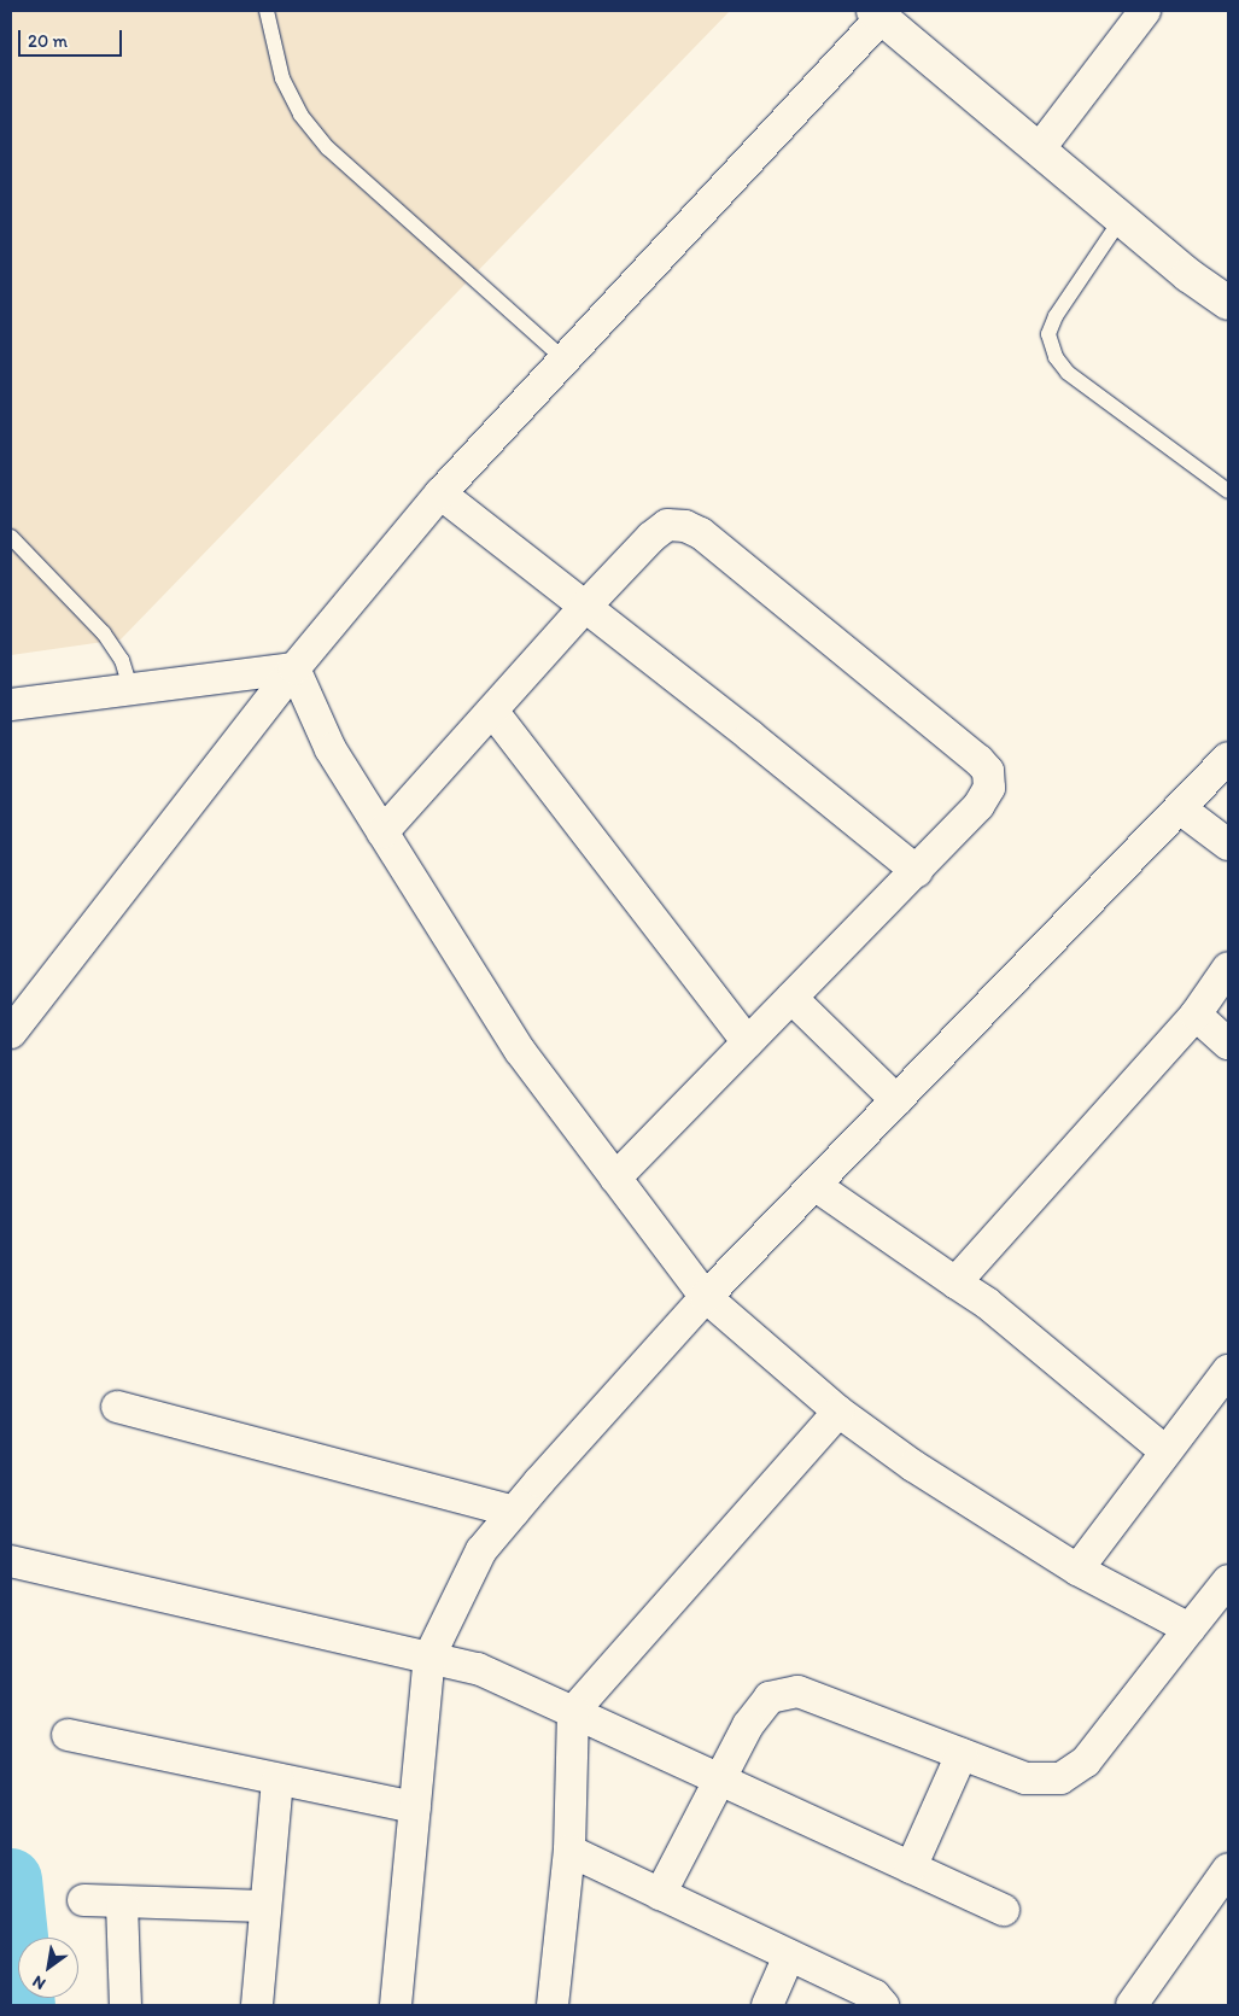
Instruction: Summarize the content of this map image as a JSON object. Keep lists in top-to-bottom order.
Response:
{
  "scale_bar": "20 m",
  "north": "bottom left"
}
